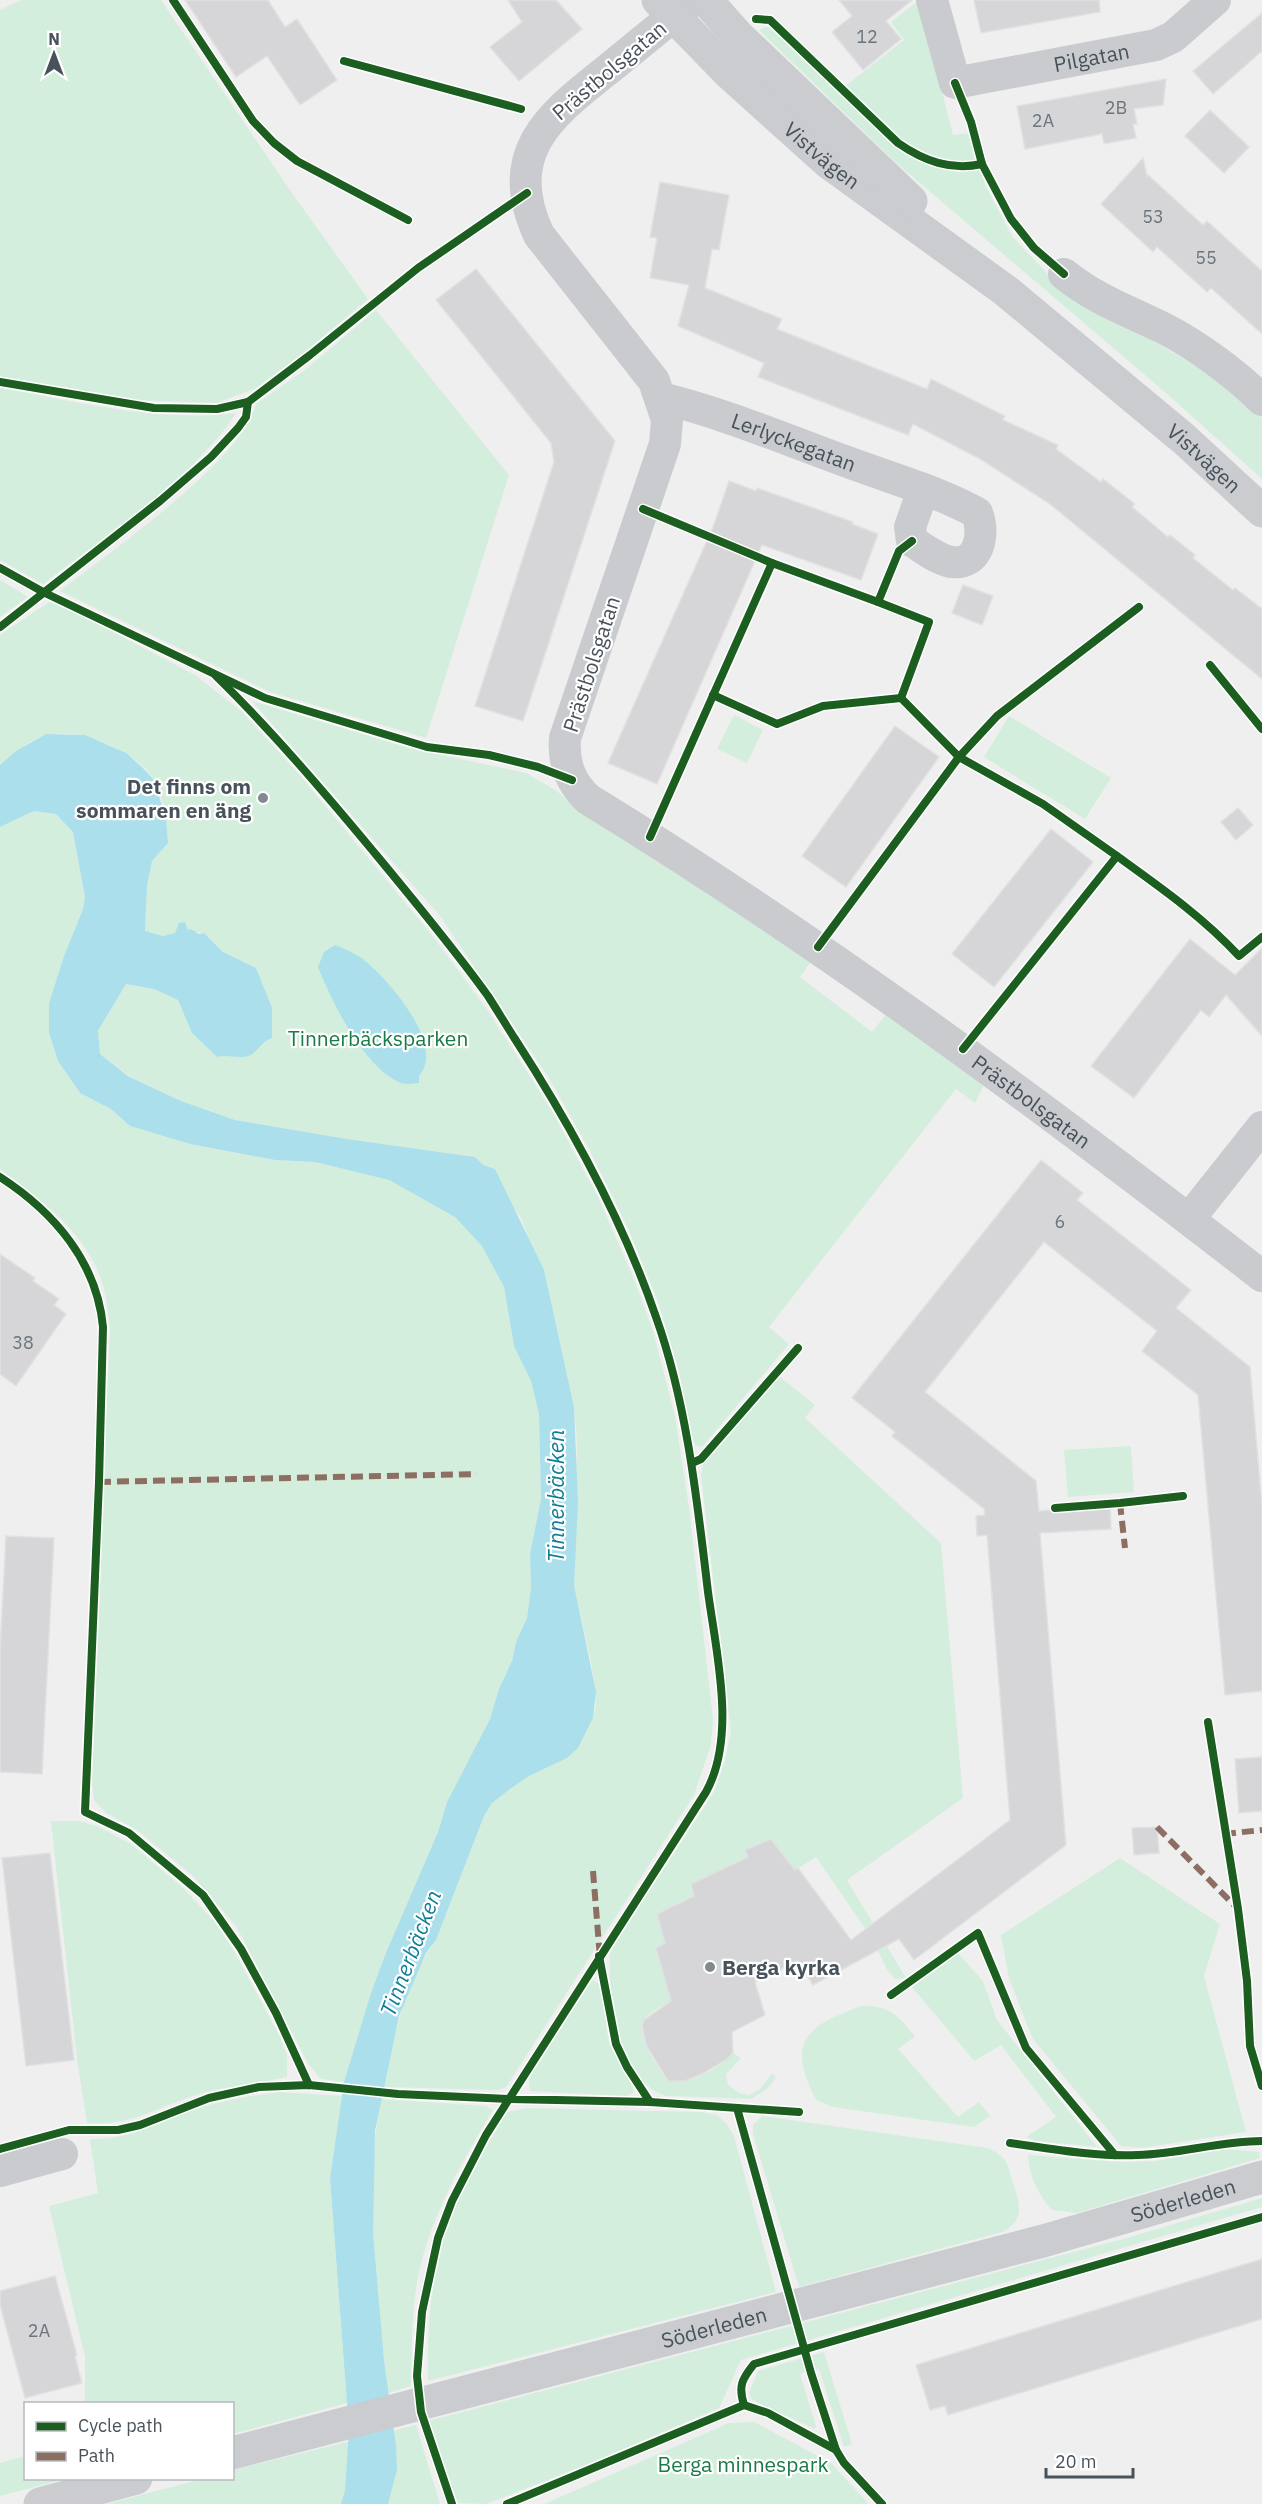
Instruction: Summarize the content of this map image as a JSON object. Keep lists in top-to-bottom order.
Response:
{
  "streets": {
    "main road": ["Vistvägen", "Söderleden"],
    "street": ["Pilgatan", "Prästbolsgatan", "Lerlyckegatan"]
  },
  "crossings": [
    ["Prästbolsgatan", "Vistvägen"],
    ["Prästbolsgatan", "Lerlyckegatan"]
  ],
  "water": ["Tinnerbäcken"],
  "parks": ["Tinnerbäcksparken", "Berga minnespark"],
  "places": ["Det finns om sommaren en äng", "Berga kyrka"],
  "house_numbers": [
    "12",
    "2B",
    "2A",
    "53",
    "55",
    "6",
    "38",
    "2A"
  ],
  "legend": ["Cycle path", "Path"],
  "scale_bar": "20 m",
  "north": "top"
}
